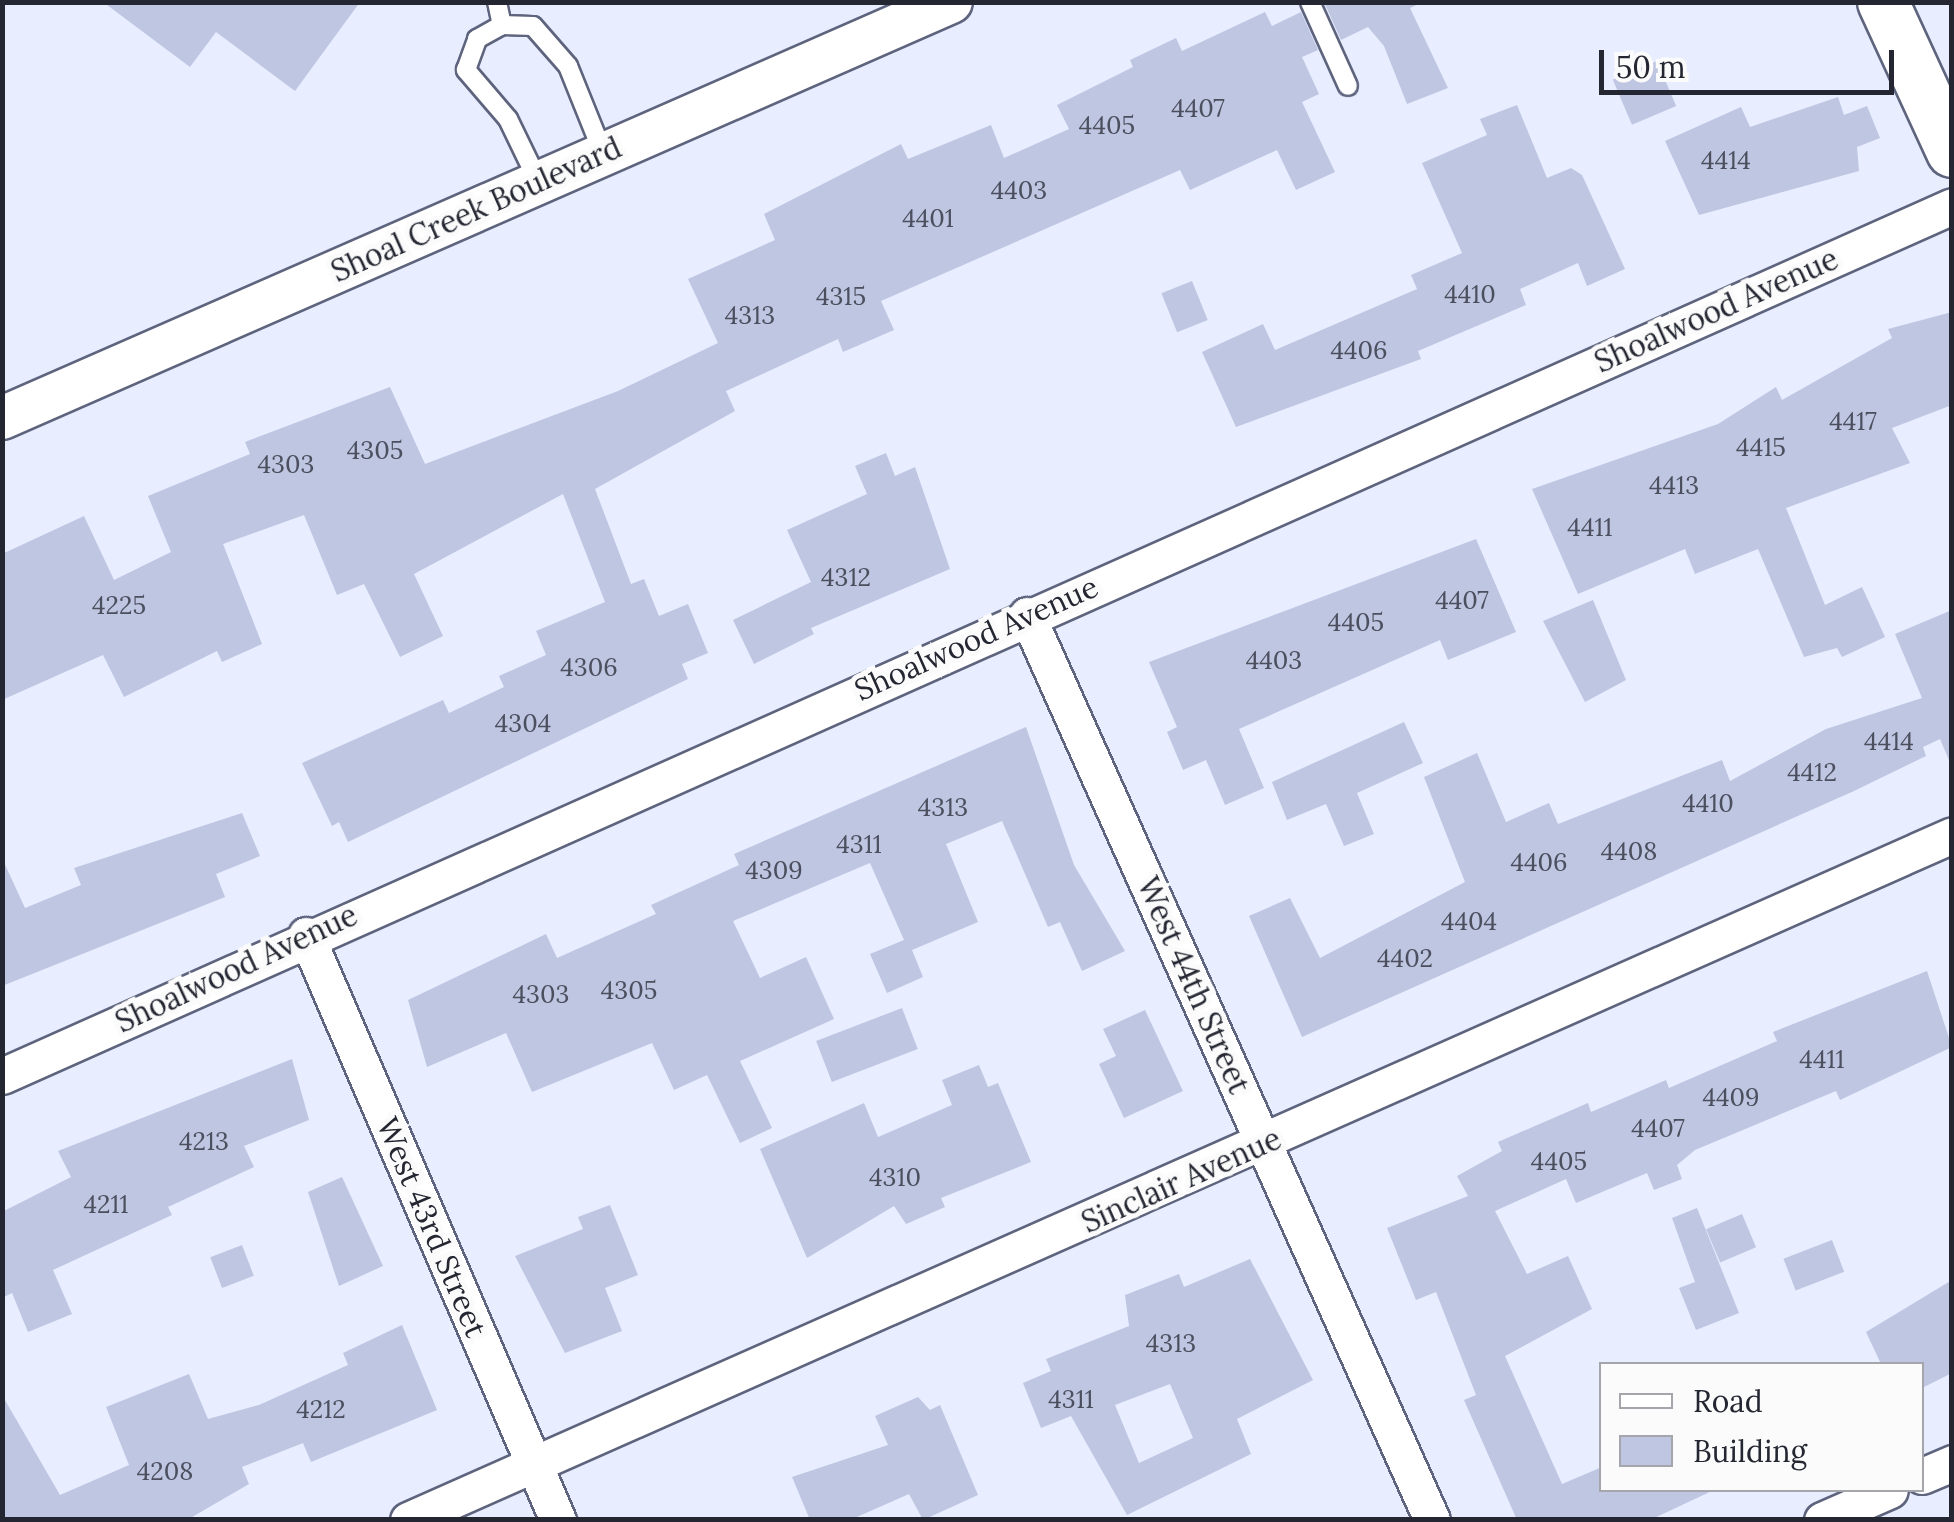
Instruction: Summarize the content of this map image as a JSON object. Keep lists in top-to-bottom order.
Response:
{
  "streets": {
    "street": [
      "Shoal Creek Boulevard",
      "Shoalwood Avenue",
      "West 44th Street",
      "Sinclair Avenue",
      "West 43rd Street"
    ]
  },
  "crossings": [
    ["Shoalwood Avenue", "West 44th Street"],
    ["Shoalwood Avenue", "West 43rd Street"],
    ["West 44th Street", "Sinclair Avenue"],
    ["Sinclair Avenue", "West 43rd Street"]
  ],
  "house_numbers": [
    "4407",
    "4405",
    "4414",
    "4403",
    "4401",
    "4410",
    "4315",
    "4313",
    "4406",
    "4417",
    "4415",
    "4305",
    "4303",
    "4413",
    "4411",
    "4312",
    "4407",
    "4225",
    "4405",
    "4403",
    "4306",
    "4304",
    "4414",
    "4412",
    "4410",
    "4313",
    "4311",
    "4408",
    "4406",
    "4309",
    "4404",
    "4402",
    "4305",
    "4303",
    "4411",
    "4409",
    "4407",
    "4213",
    "4405",
    "4310",
    "4211",
    "4313",
    "4311",
    "4212",
    "4208"
  ],
  "legend": ["Road", "Building"],
  "scale_bar": "50 m"
}
